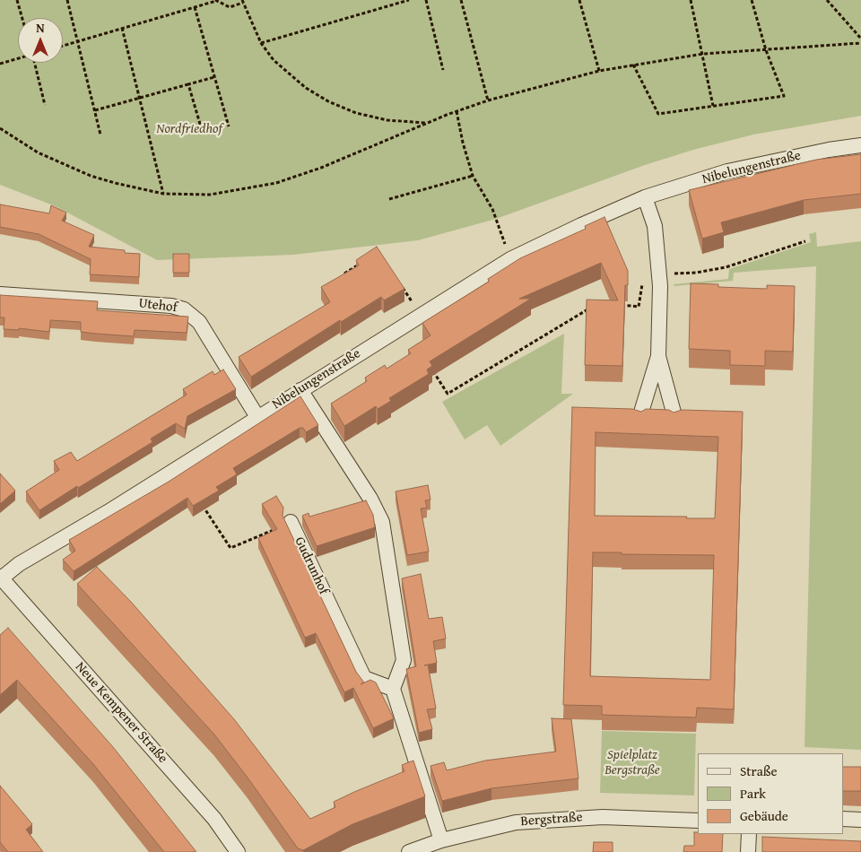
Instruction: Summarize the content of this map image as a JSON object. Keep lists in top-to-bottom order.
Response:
{
  "streets": {
    "street": [
      "Nibelungenstraße",
      "Utehof",
      "Gudrunhof",
      "Neue Kempener Straße",
      "Bergstraße"
    ]
  },
  "crossings": [
    ["Nibelungenstraße", "Utehof"],
    ["Nibelungenstraße", "Neue Kempener Straße"]
  ],
  "parks": ["Nordfriedhof", "Spielplatz Bergstraße"],
  "legend": ["Straße", "Park", "Gebäude"],
  "north": "top"
}
